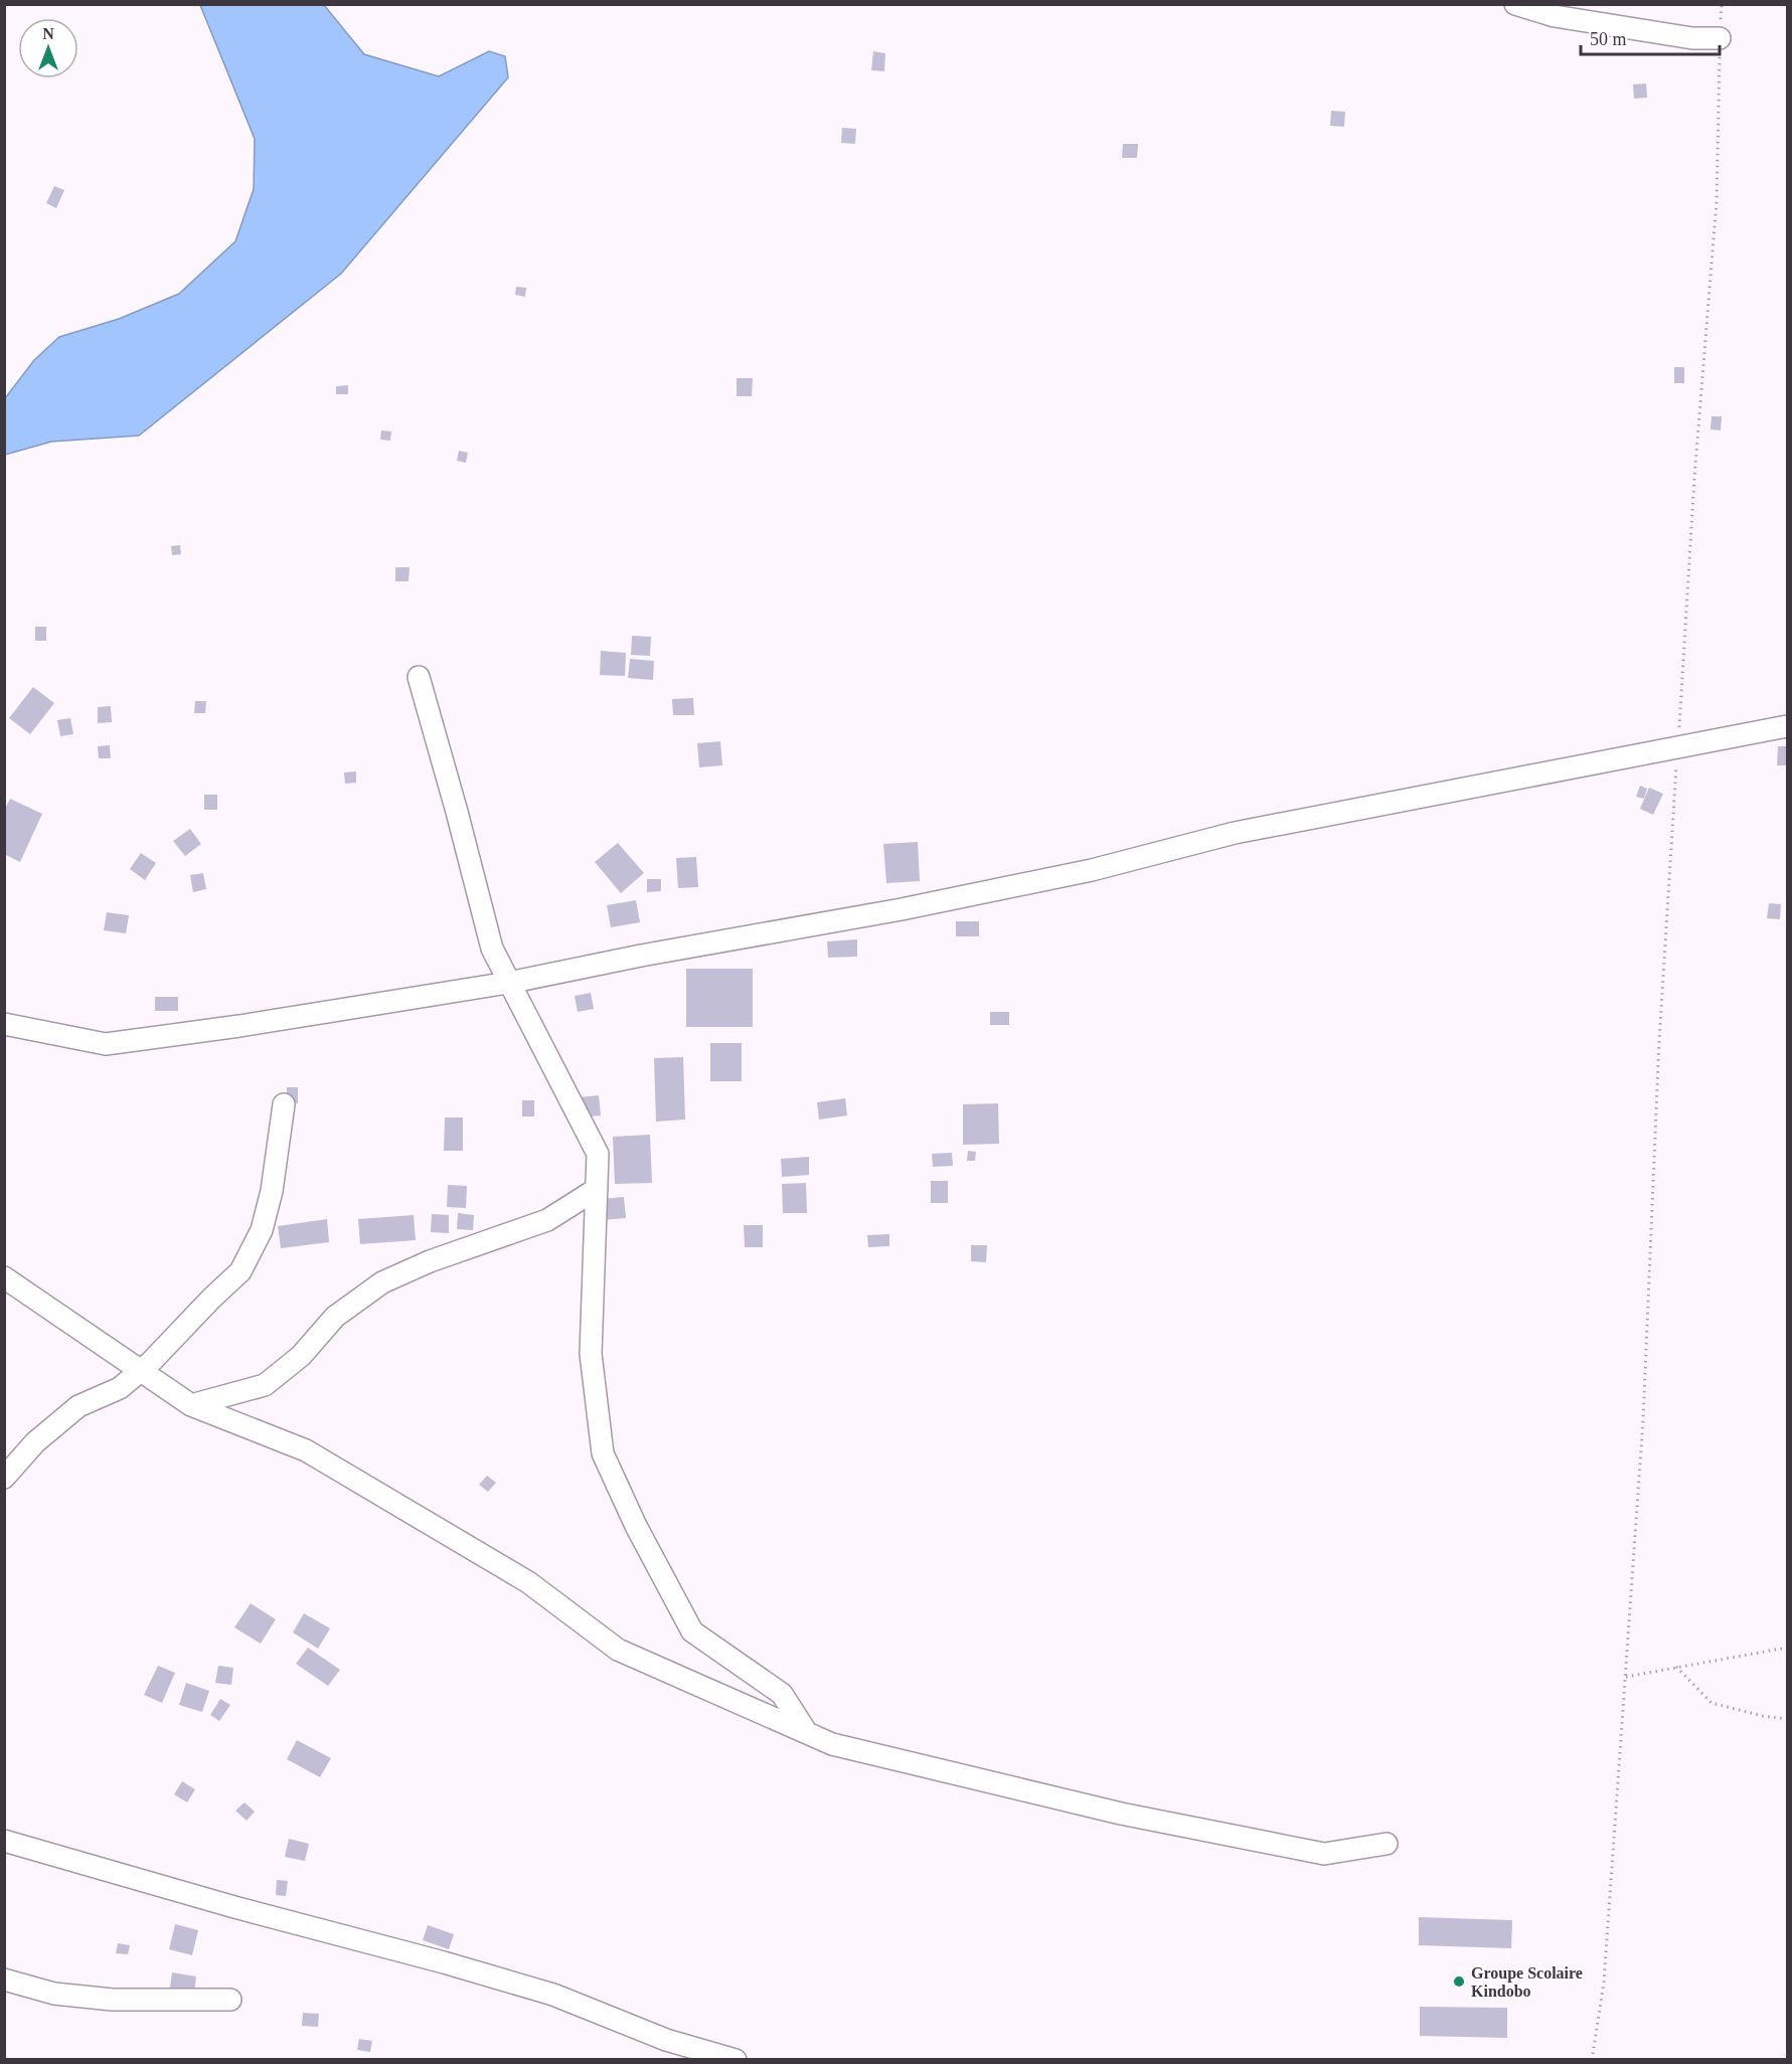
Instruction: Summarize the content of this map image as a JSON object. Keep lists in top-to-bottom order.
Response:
{
  "places": ["Groupe Scolaire Kindobo"],
  "scale_bar": "50 m",
  "north": "top"
}
